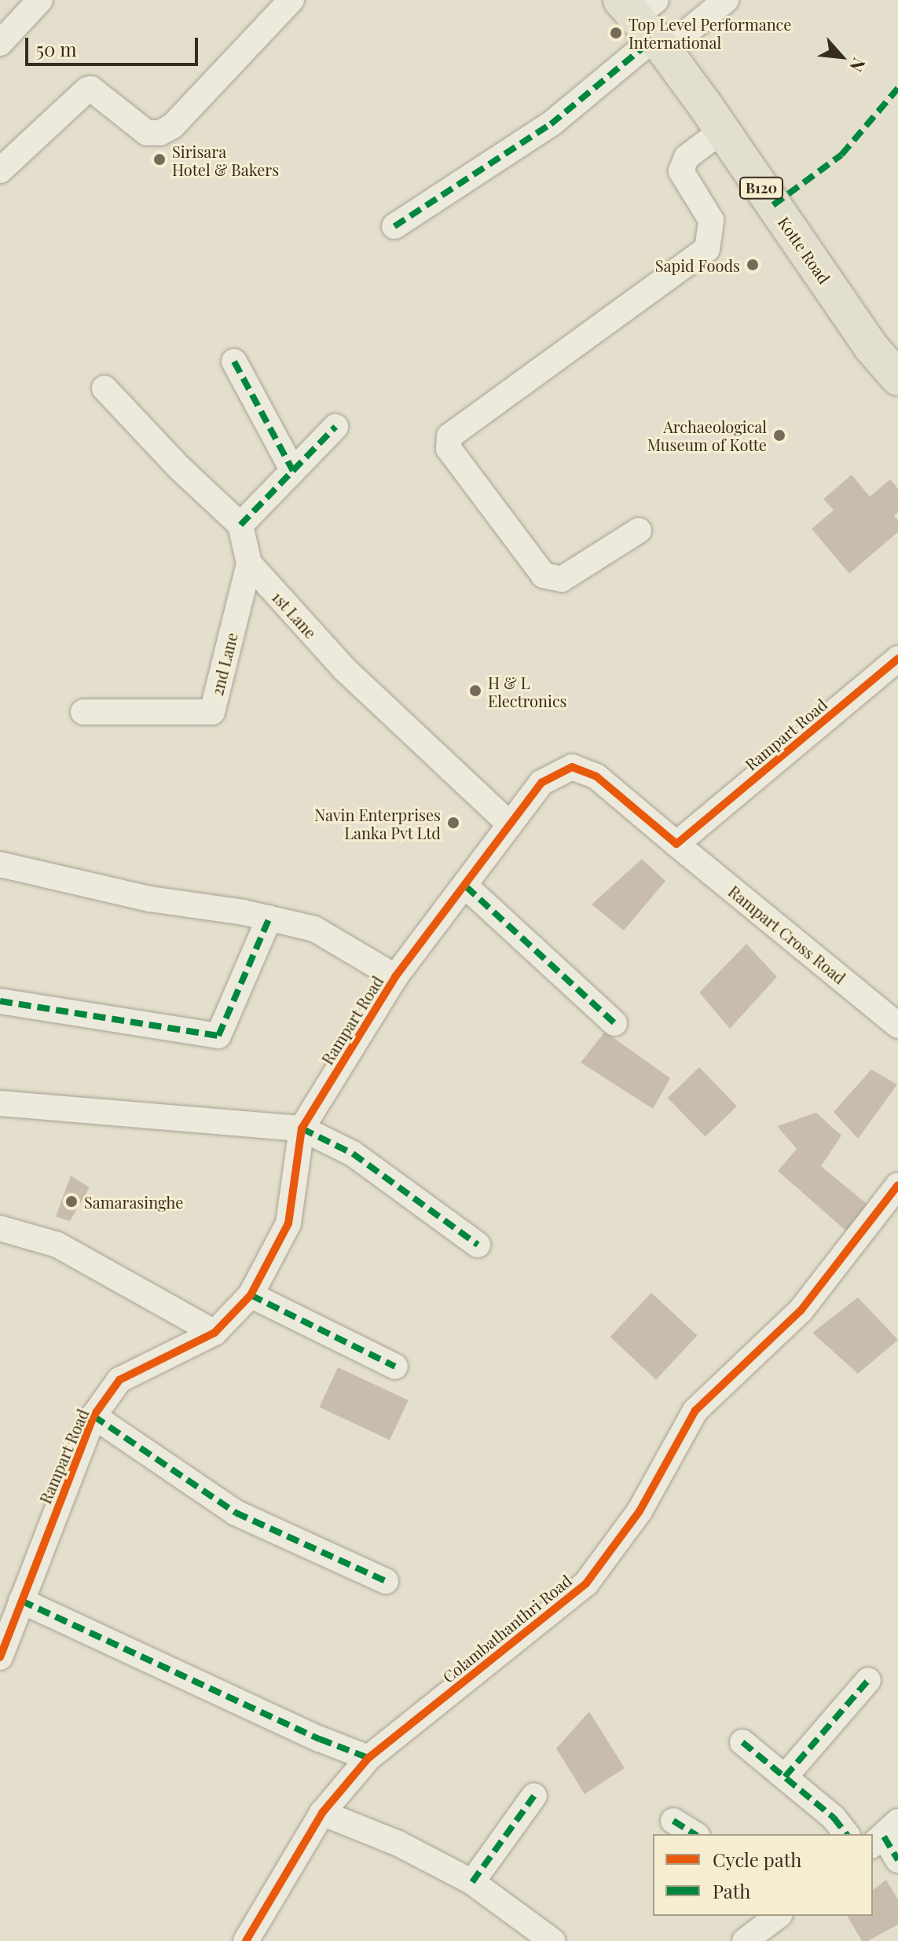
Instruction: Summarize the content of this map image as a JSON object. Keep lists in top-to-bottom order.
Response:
{
  "streets": {
    "main road": ["B120", "Kotte Road"],
    "street": [
      "1st Lane",
      "2nd Lane",
      "Rampart Road",
      "Rampart Cross Road",
      "Colambathanthri Road"
    ]
  },
  "crossings": [
    ["1st Lane", "2nd Lane"],
    ["1st Lane", "Rampart Road"],
    ["Rampart Road", "Rampart Cross Road"]
  ],
  "places": [
    "Top Level Performance International",
    "Sirisara Hotel & Bakers",
    "Sapid Foods",
    "Archaeological Museum of Kotte",
    "H & L Electronics",
    "Navin Enterprises Lanka Pvt Ltd",
    "Samarasinghe"
  ],
  "legend": ["Cycle path", "Path"],
  "scale_bar": "50 m",
  "north": "bottom right"
}
